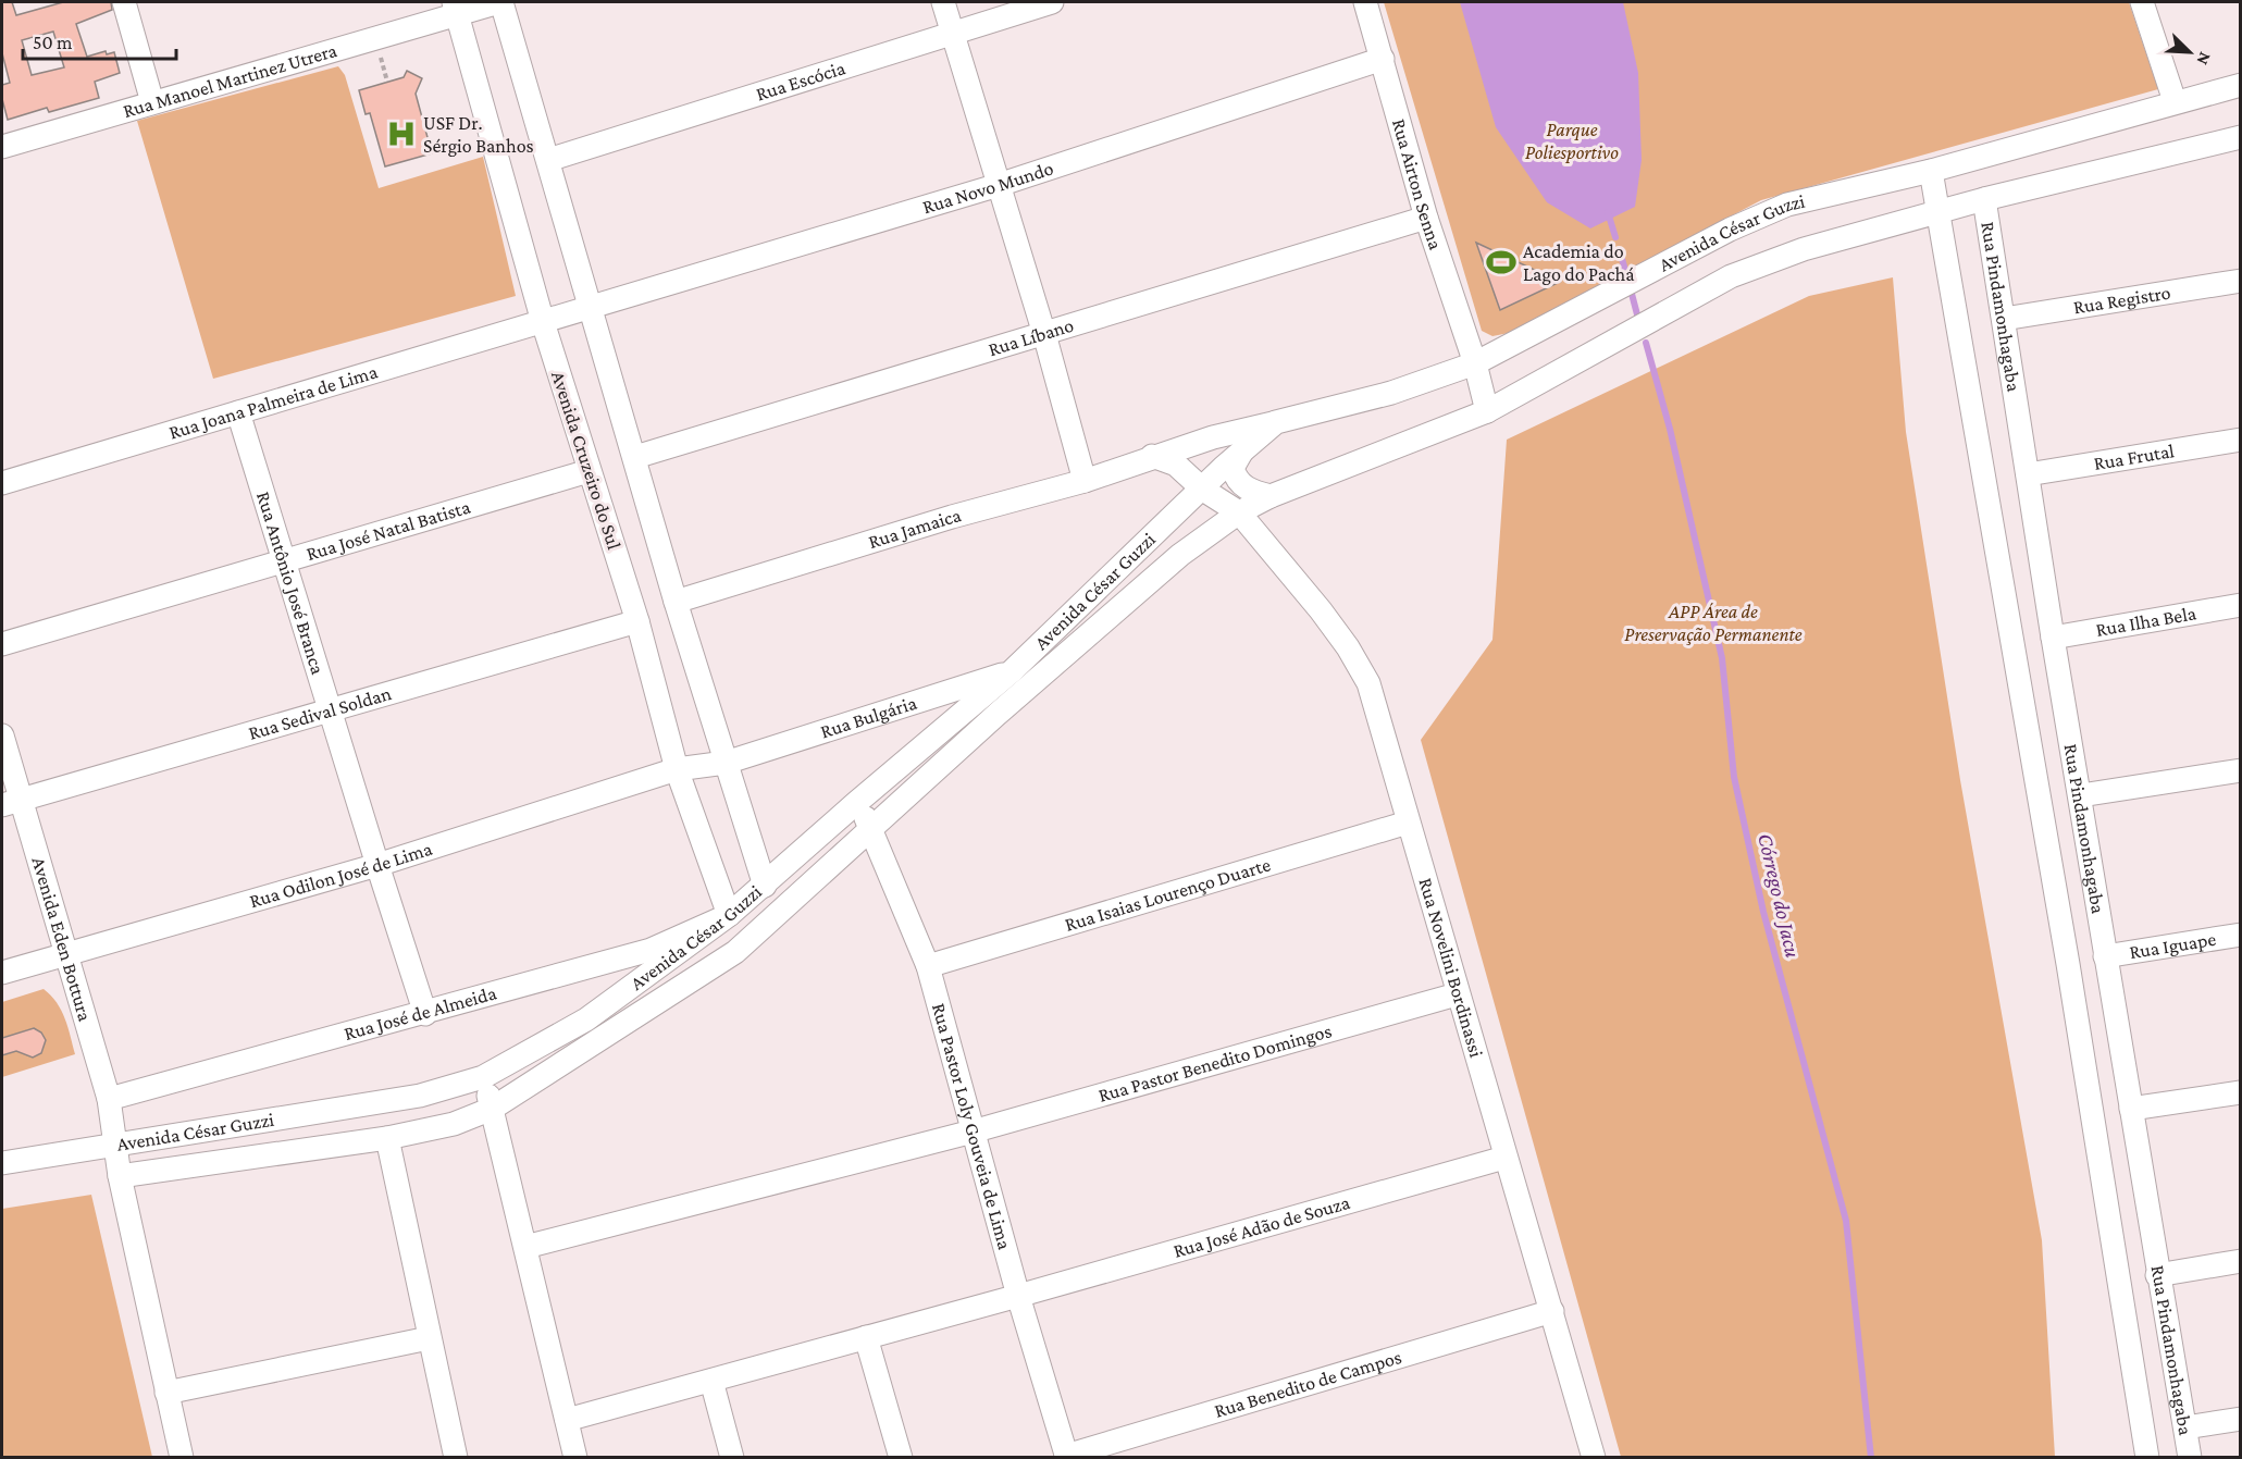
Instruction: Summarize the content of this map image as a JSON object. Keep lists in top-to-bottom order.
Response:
{
  "streets": {
    "street": [
      "Rua Manoel Martinez Utrera",
      "Rua Escócia",
      "Rua Airton Senna",
      "Rua Novo Mundo",
      "Avenida César Guzzi",
      "Rua Registro",
      "Rua Pindamonhagaba",
      "Rua Líbano",
      "Rua Joana Palmeira de Lima",
      "Rua Frutal",
      "Avenida Cruzeiro do Sul",
      "Rua Jamaica",
      "Rua José Natal Batista",
      "Rua Antônio José Branca",
      "Rua Ilha Bela",
      "Rua Sedival Soldan",
      "Rua Bulgária",
      "Rua Odilon José de Lima",
      "Rua Isaias Lourenço Duarte",
      "Avenida Eden Bottura",
      "Rua Iguape",
      "Rua Novelini Bordinassi",
      "Rua José de Almeida",
      "Rua Pastor Benedito Domingos",
      "Rua Pastor Loly Gouveia de Lima",
      "Rua José Adão de Souza",
      "Rua Benedito de Campos"
    ]
  },
  "crossings": [
    ["Rua Manoel Martinez Utrera", "Avenida Cruzeiro do Sul"],
    ["Rua Airton Senna", "Rua Novo Mundo"],
    ["Rua Airton Senna", "Avenida César Guzzi"],
    ["Rua Airton Senna", "Rua Líbano"],
    ["Rua Novo Mundo", "Rua Joana Palmeira de Lima"],
    ["Rua Novo Mundo", "Avenida Cruzeiro do Sul"],
    ["Avenida César Guzzi", "Rua Pindamonhagaba"],
    ["Avenida César Guzzi", "Avenida Cruzeiro do Sul"],
    ["Avenida César Guzzi", "Rua Jamaica"],
    ["Avenida César Guzzi", "Rua Bulgária"],
    ["Avenida César Guzzi", "Avenida Eden Bottura"],
    ["Avenida César Guzzi", "Rua Novelini Bordinassi"],
    ["Avenida César Guzzi", "Rua José de Almeida"],
    ["Avenida César Guzzi", "Rua Pastor Loly Gouveia de Lima"],
    ["Rua Registro", "Rua Pindamonhagaba"],
    ["Rua Pindamonhagaba", "Rua Frutal"],
    ["Rua Pindamonhagaba", "Rua Ilha Bela"],
    ["Rua Pindamonhagaba", "Rua Iguape"],
    ["Rua Joana Palmeira de Lima", "Avenida Cruzeiro do Sul"],
    ["Rua Joana Palmeira de Lima", "Rua Antônio José Branca"],
    ["Avenida Cruzeiro do Sul", "Rua José Natal Batista"],
    ["Avenida Cruzeiro do Sul", "Rua Sedival Soldan"],
    ["Avenida Cruzeiro do Sul", "Rua Bulgária"],
    ["Avenida Cruzeiro do Sul", "Rua Odilon José de Lima"],
    ["Avenida Cruzeiro do Sul", "Rua José de Almeida"],
    ["Rua José Natal Batista", "Rua Antônio José Branca"],
    ["Rua Antônio José Branca", "Rua Sedival Soldan"],
    ["Rua Antônio José Branca", "Rua Odilon José de Lima"],
    ["Rua Antônio José Branca", "Rua José de Almeida"],
    ["Rua Sedival Soldan", "Avenida Eden Bottura"],
    ["Rua Bulgária", "Rua Odilon José de Lima"],
    ["Rua Odilon José de Lima", "Avenida Eden Bottura"],
    ["Rua Isaias Lourenço Duarte", "Rua Novelini Bordinassi"],
    ["Rua Isaias Lourenço Duarte", "Rua Pastor Loly Gouveia de Lima"],
    ["Avenida Eden Bottura", "Rua José de Almeida"],
    ["Rua Novelini Bordinassi", "Rua Pastor Benedito Domingos"],
    ["Rua Novelini Bordinassi", "Rua José Adão de Souza"],
    ["Rua Novelini Bordinassi", "Rua Benedito de Campos"],
    ["Rua Pastor Benedito Domingos", "Rua Pastor Loly Gouveia de Lima"],
    ["Rua Pastor Loly Gouveia de Lima", "Rua José Adão de Souza"],
    ["Rua Pastor Loly Gouveia de Lima", "Rua Benedito de Campos"]
  ],
  "water": ["Córrego do Jacu"],
  "parks": ["Parque Poliesportivo", "APP Área de Preservação Permanente"],
  "places": {
    "hospital": ["USF Dr. Sérgio Banhos"],
    "sports": ["Academia do Lago do Pachá"]
  },
  "scale_bar": "50 m",
  "north": "bottom right"
}
